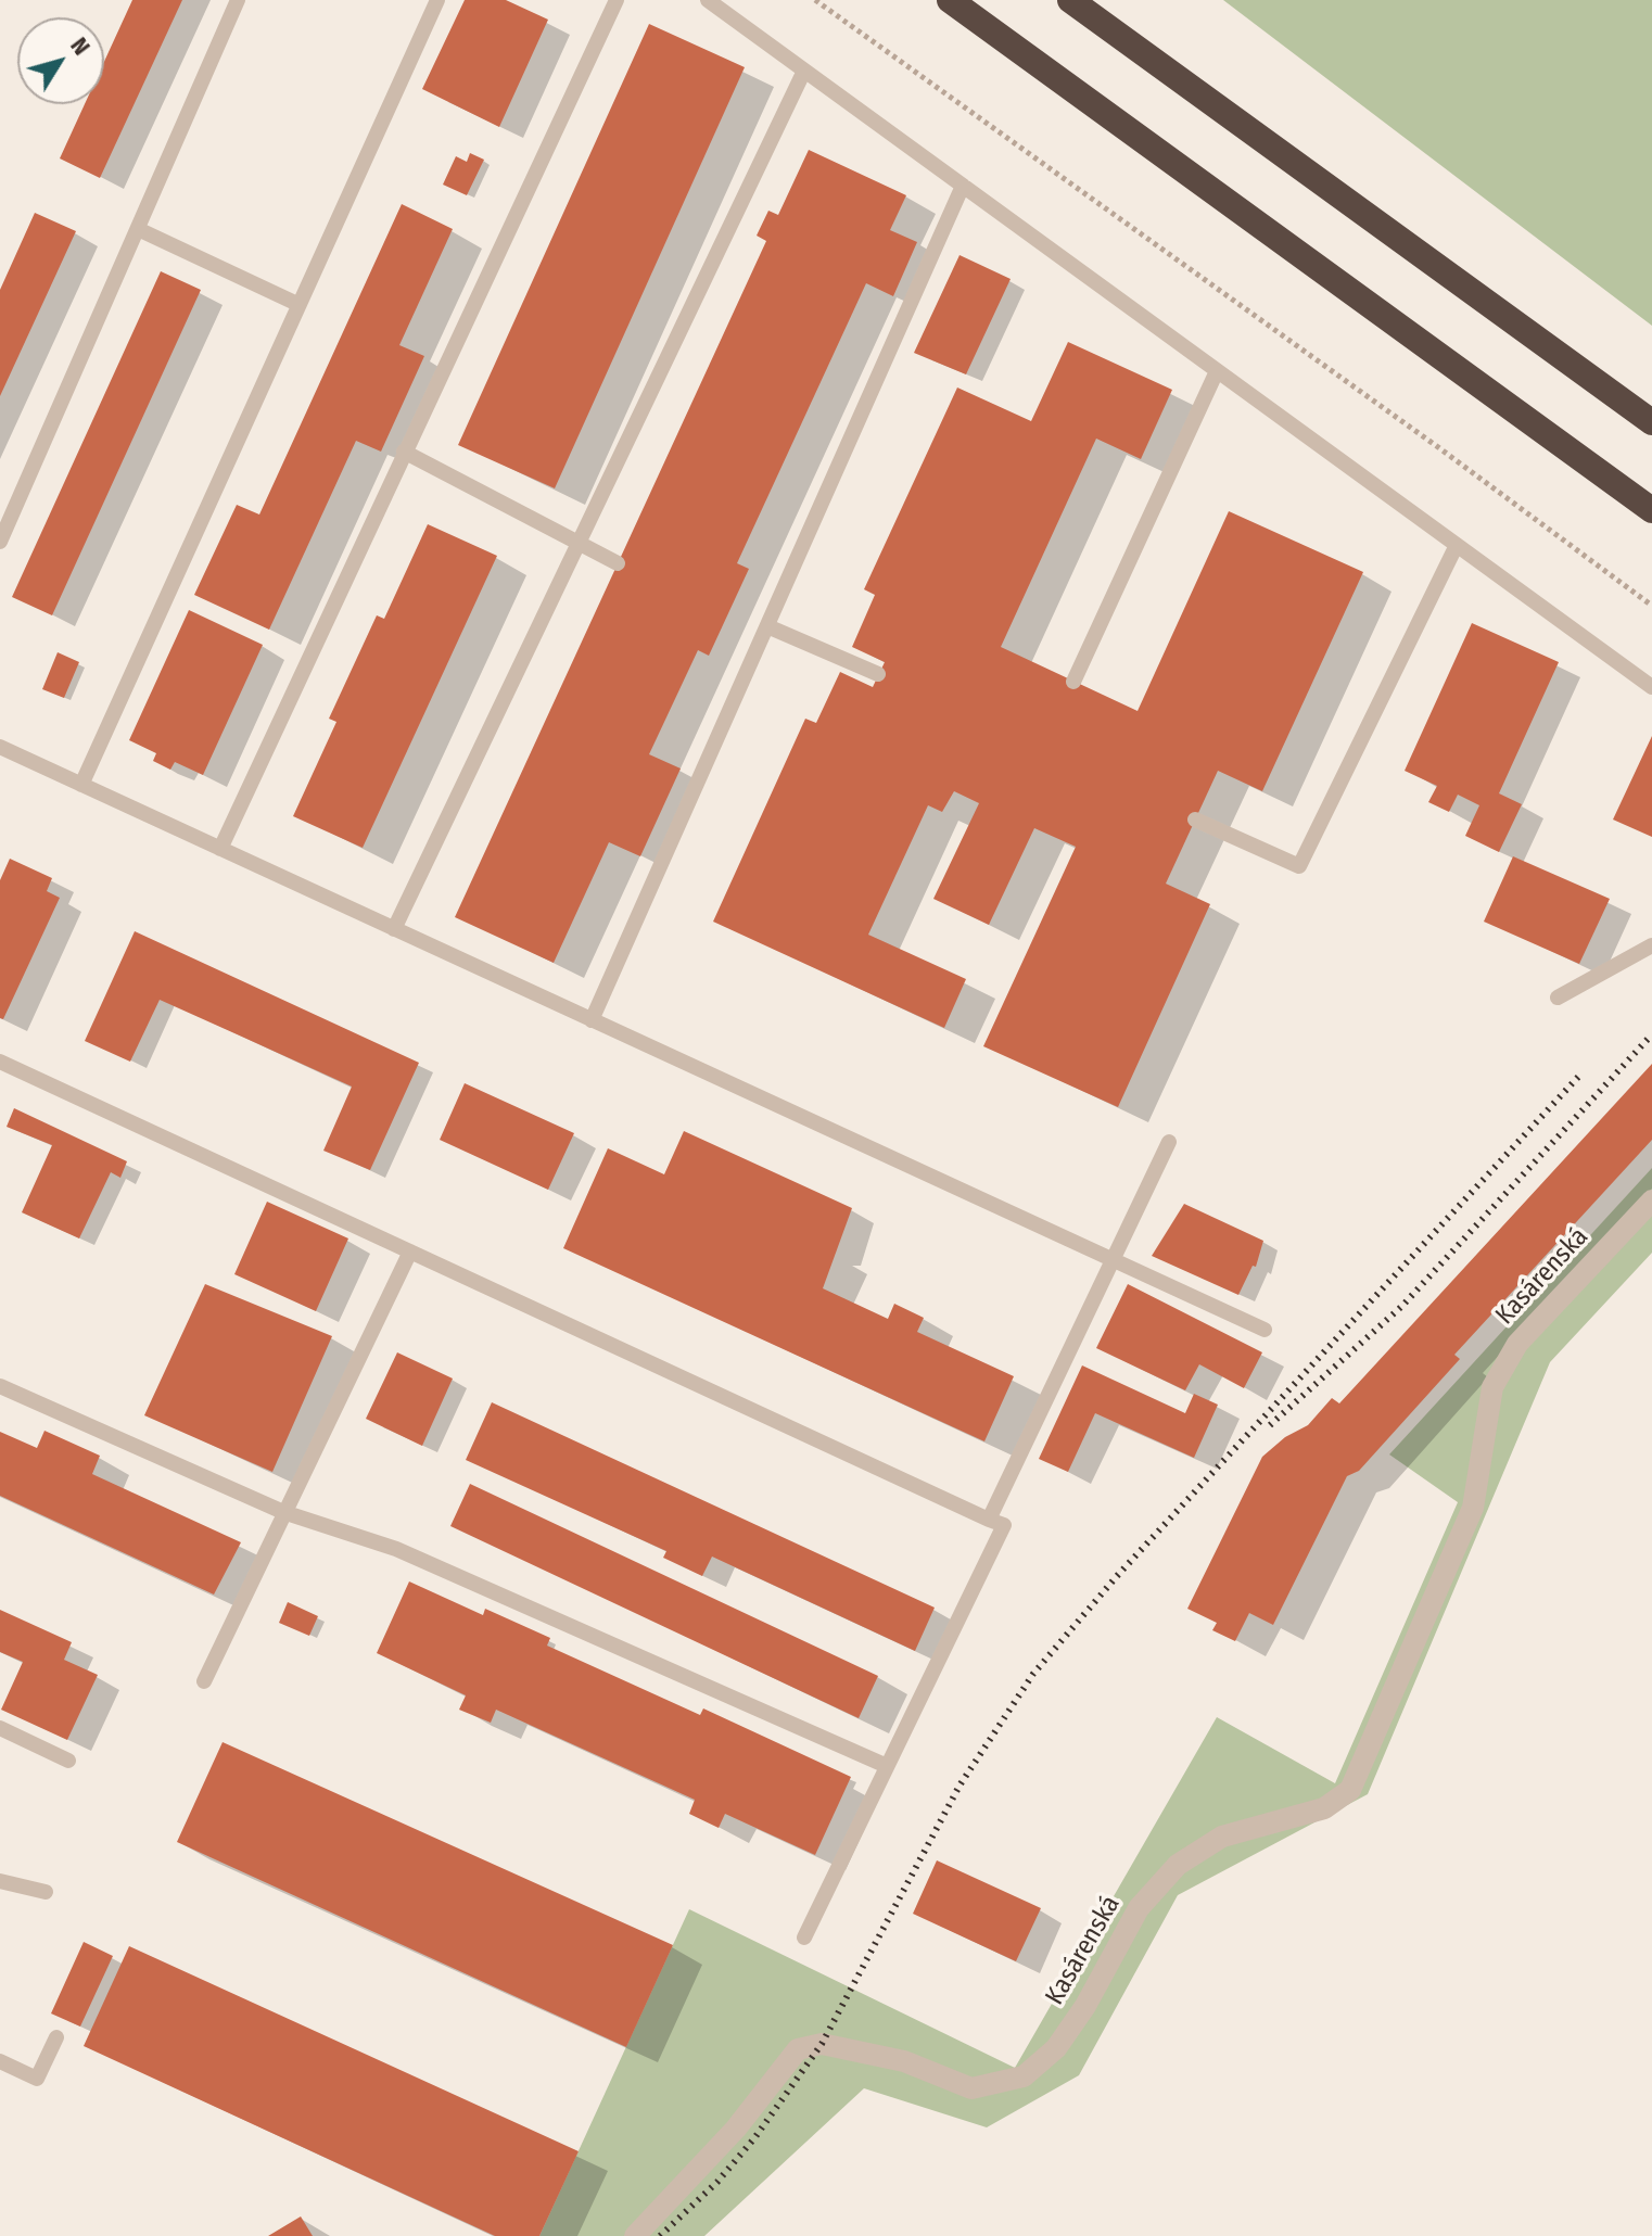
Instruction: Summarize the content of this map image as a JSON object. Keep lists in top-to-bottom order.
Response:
{
  "streets": {
    "street": ["Kasárenská"]
  },
  "north": "top right"
}
